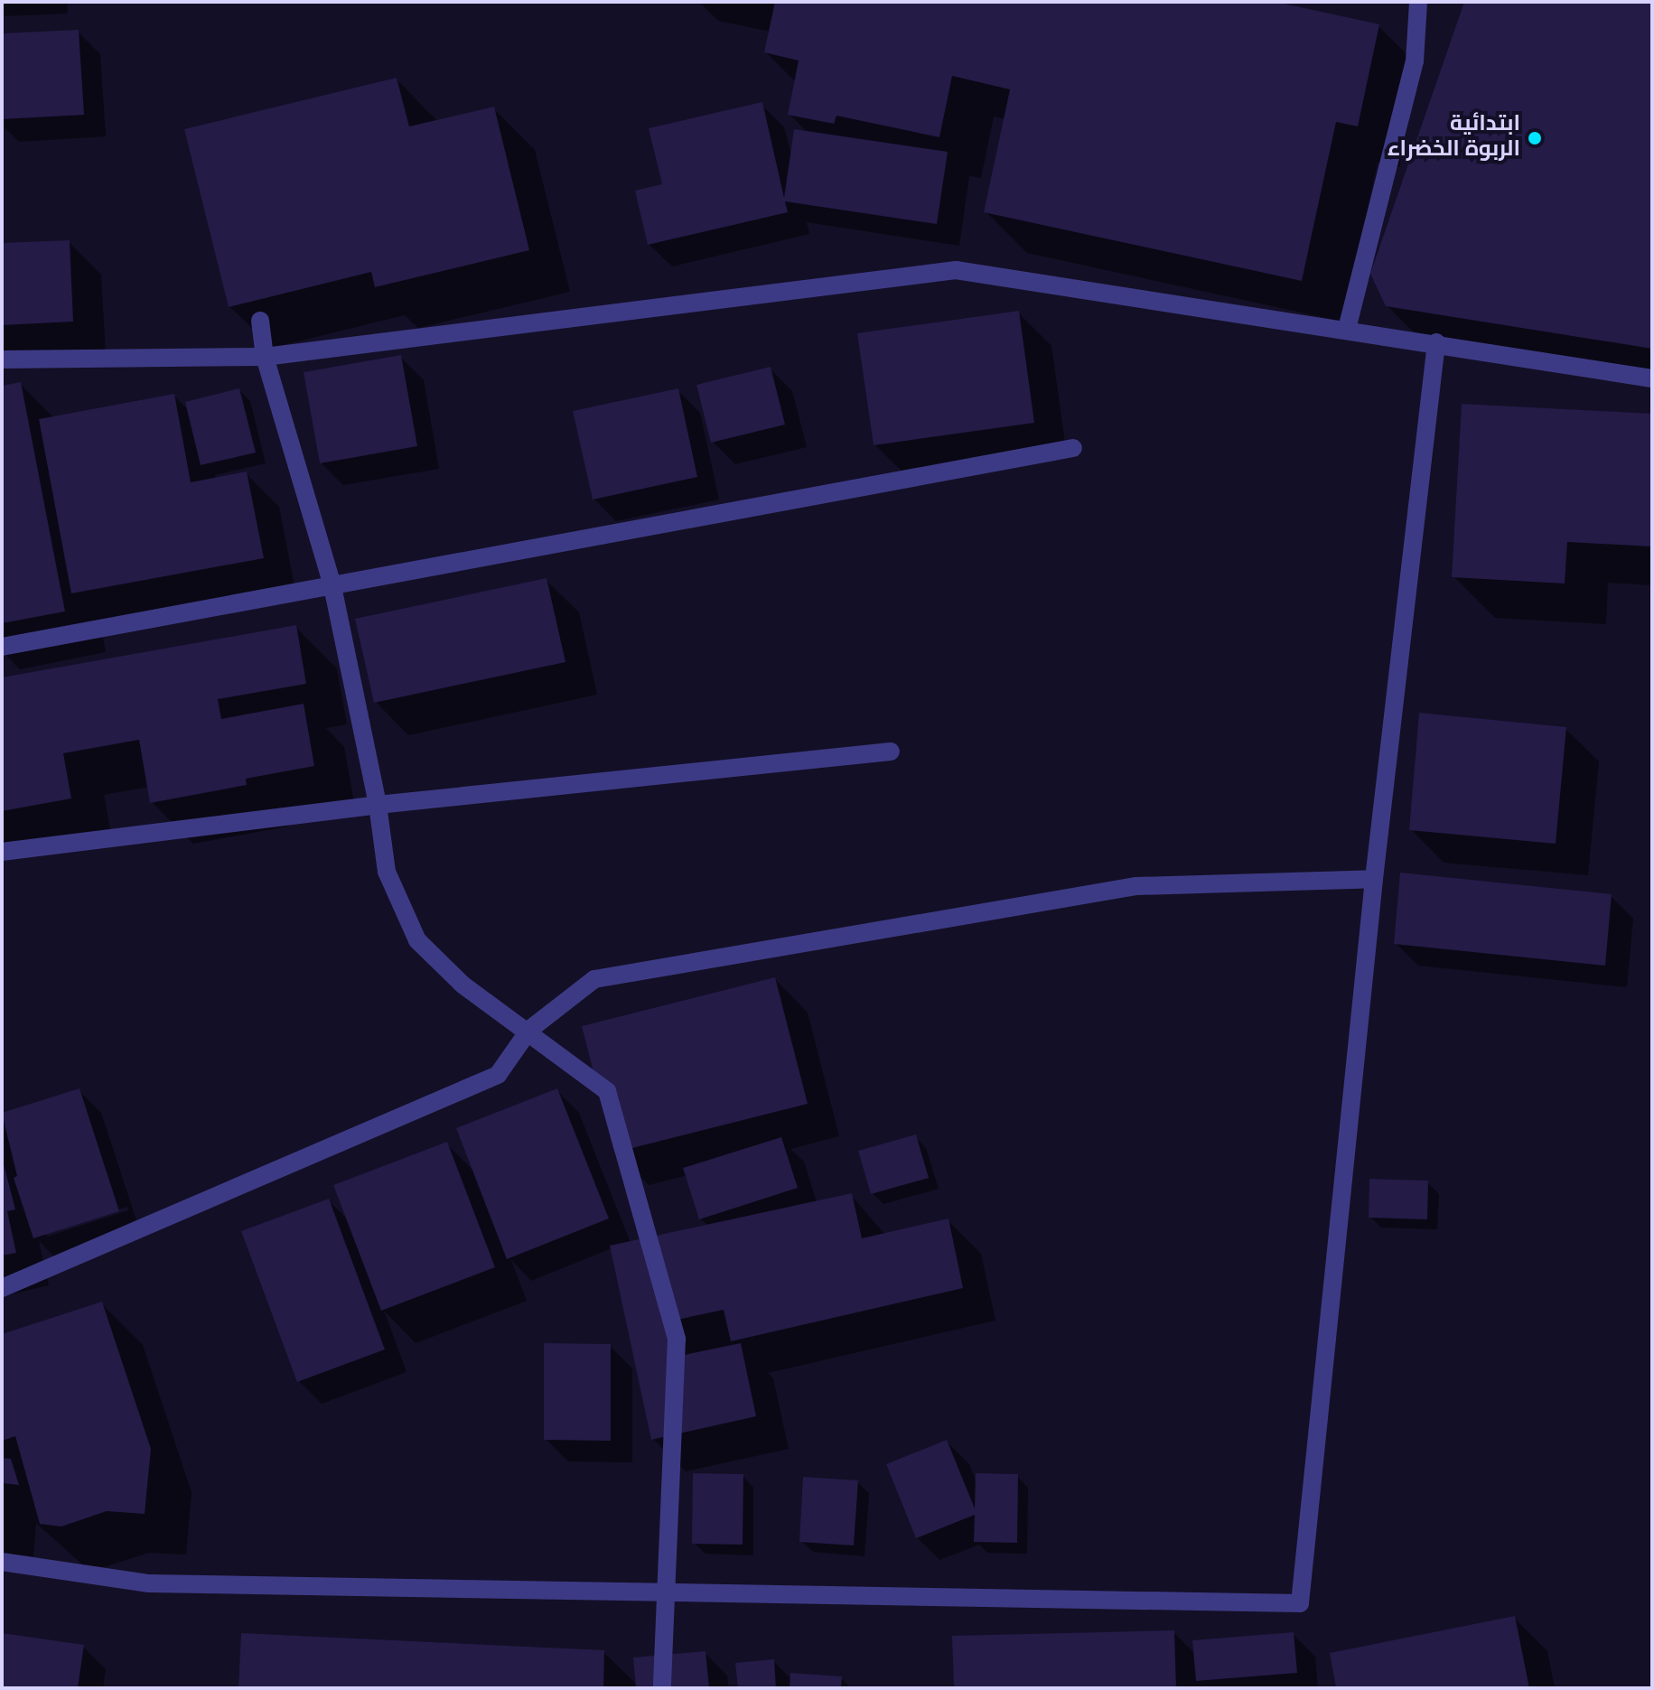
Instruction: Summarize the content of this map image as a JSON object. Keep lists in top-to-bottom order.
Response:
{
  "places": ["ابتدائية الربوة الخضراء"]
}
